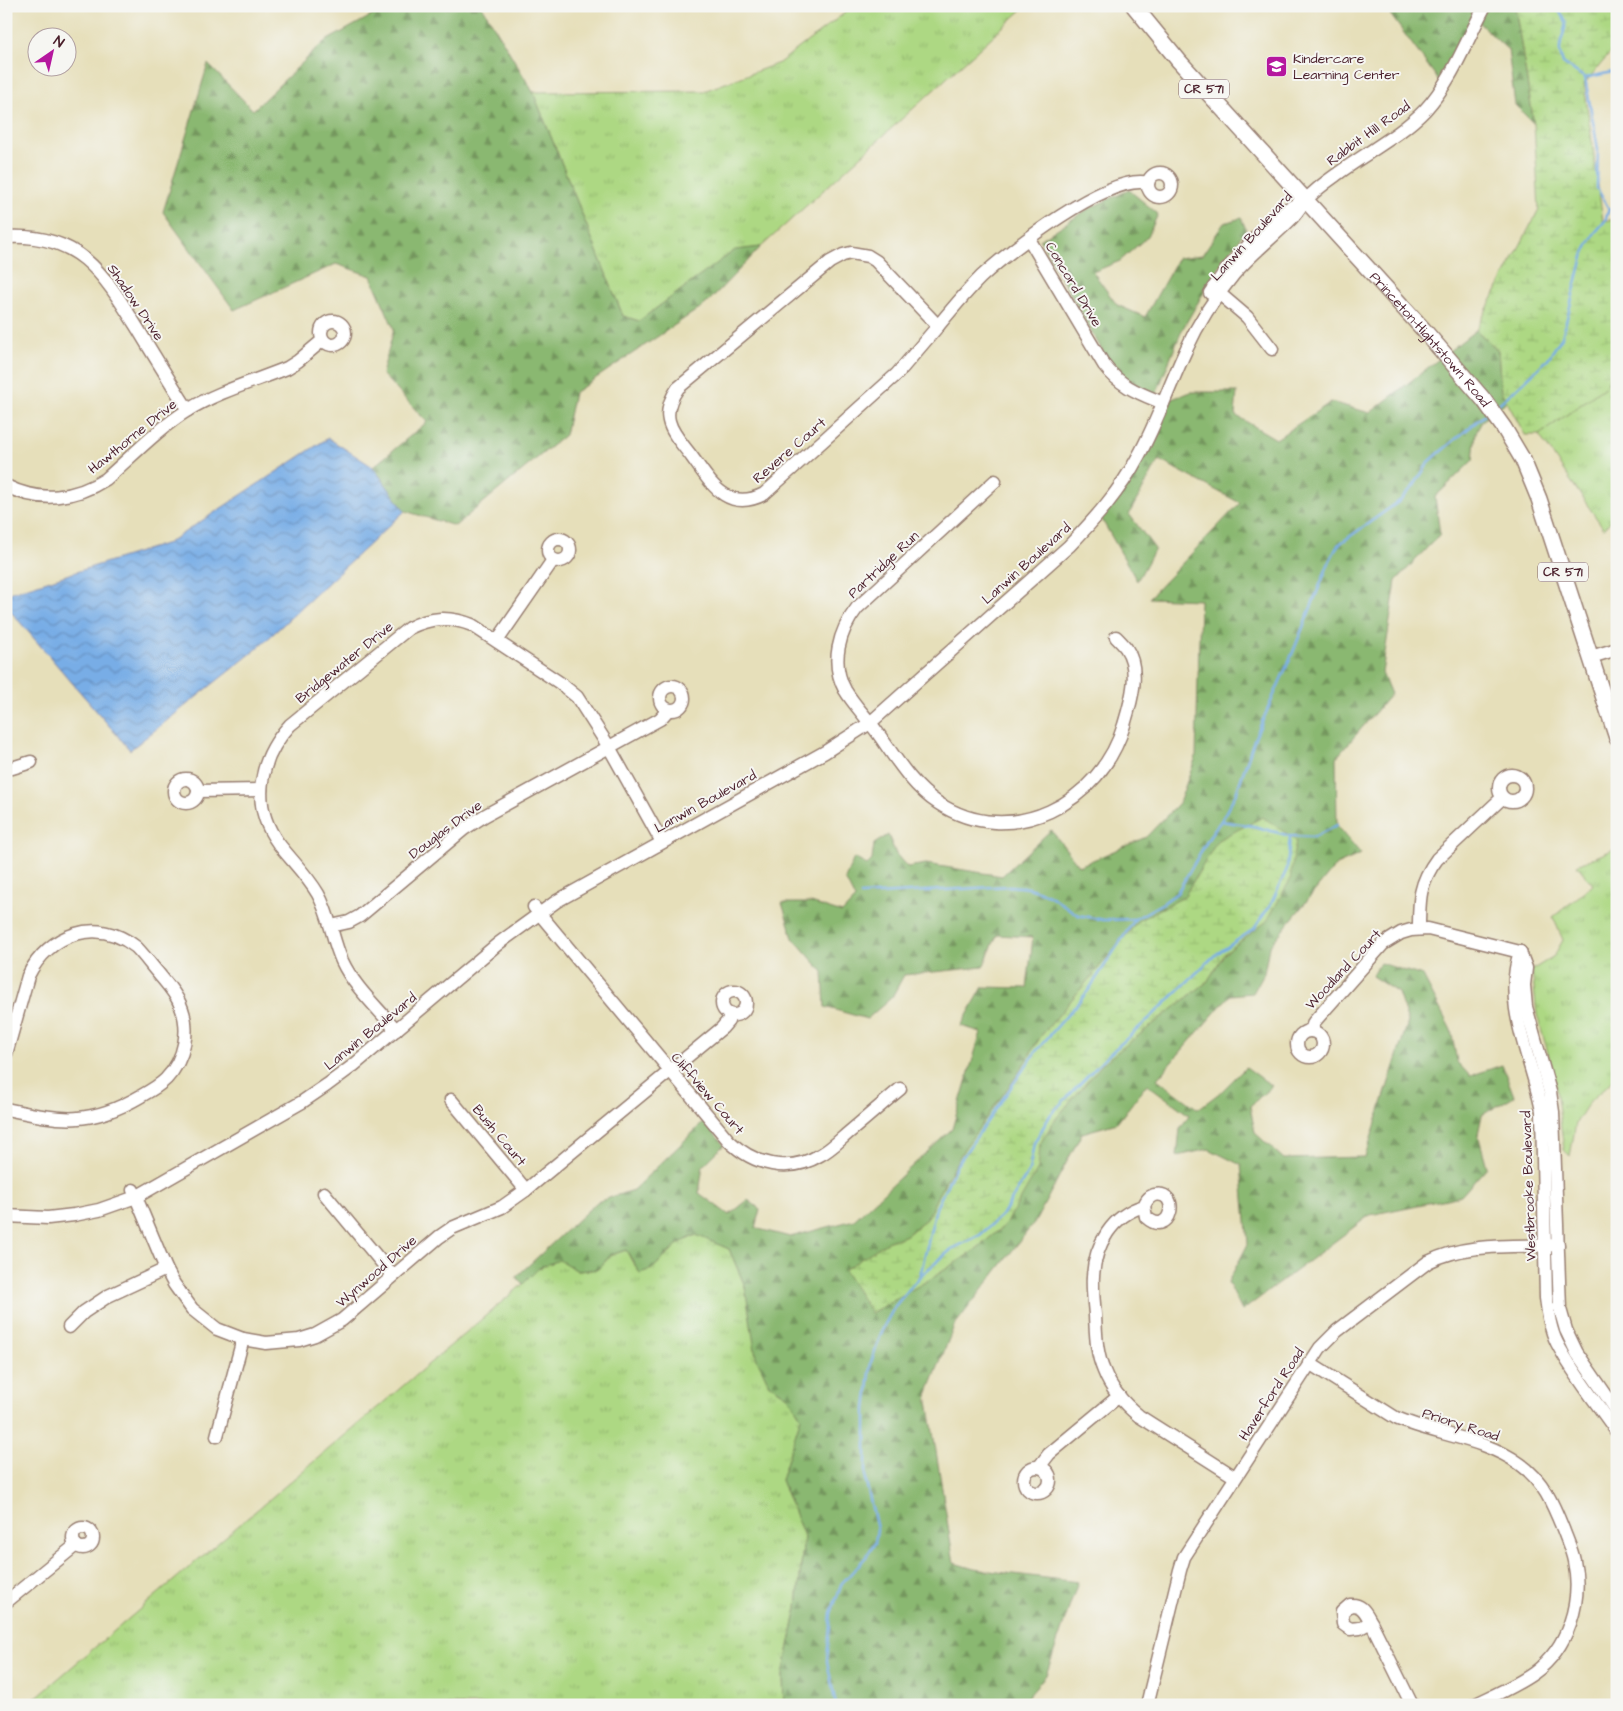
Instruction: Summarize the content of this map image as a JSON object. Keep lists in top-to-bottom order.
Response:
{
  "streets": {
    "main road": ["CR 571", "Princeton-Hightstown Road"],
    "street": [
      "Rabbit Hill Road",
      "Lanwin Boulevard",
      "Concord Drive",
      "Shadow Drive",
      "Hawthorne Drive",
      "Revere Court",
      "Partridge Run",
      "Bridgewater Drive",
      "Douglas Drive",
      "Woodland Court",
      "Cliffview Court",
      "Bush Court",
      "Westbrooke Boulevard",
      "Wynwood Drive",
      "Haverford Road",
      "Priory Road"
    ]
  },
  "crossings": [
    ["Rabbit Hill Road", "Lanwin Boulevard"],
    ["Rabbit Hill Road", "Princeton-Hightstown Road"],
    ["Lanwin Boulevard", "Concord Drive"],
    ["Lanwin Boulevard", "Princeton-Hightstown Road"],
    ["Lanwin Boulevard", "Partridge Run"],
    ["Lanwin Boulevard", "Bridgewater Drive"],
    ["Lanwin Boulevard", "Cliffview Court"],
    ["Lanwin Boulevard", "Wynwood Drive"],
    ["Concord Drive", "Revere Court"],
    ["Shadow Drive", "Hawthorne Drive"],
    ["Bridgewater Drive", "Douglas Drive"],
    ["Woodland Court", "Westbrooke Boulevard"],
    ["Cliffview Court", "Wynwood Drive"],
    ["Bush Court", "Wynwood Drive"],
    ["Westbrooke Boulevard", "Haverford Road"],
    ["Haverford Road", "Priory Road"]
  ],
  "places": {
    "school or university": ["Kindercare Learning Center"]
  },
  "north": "top right"
}
